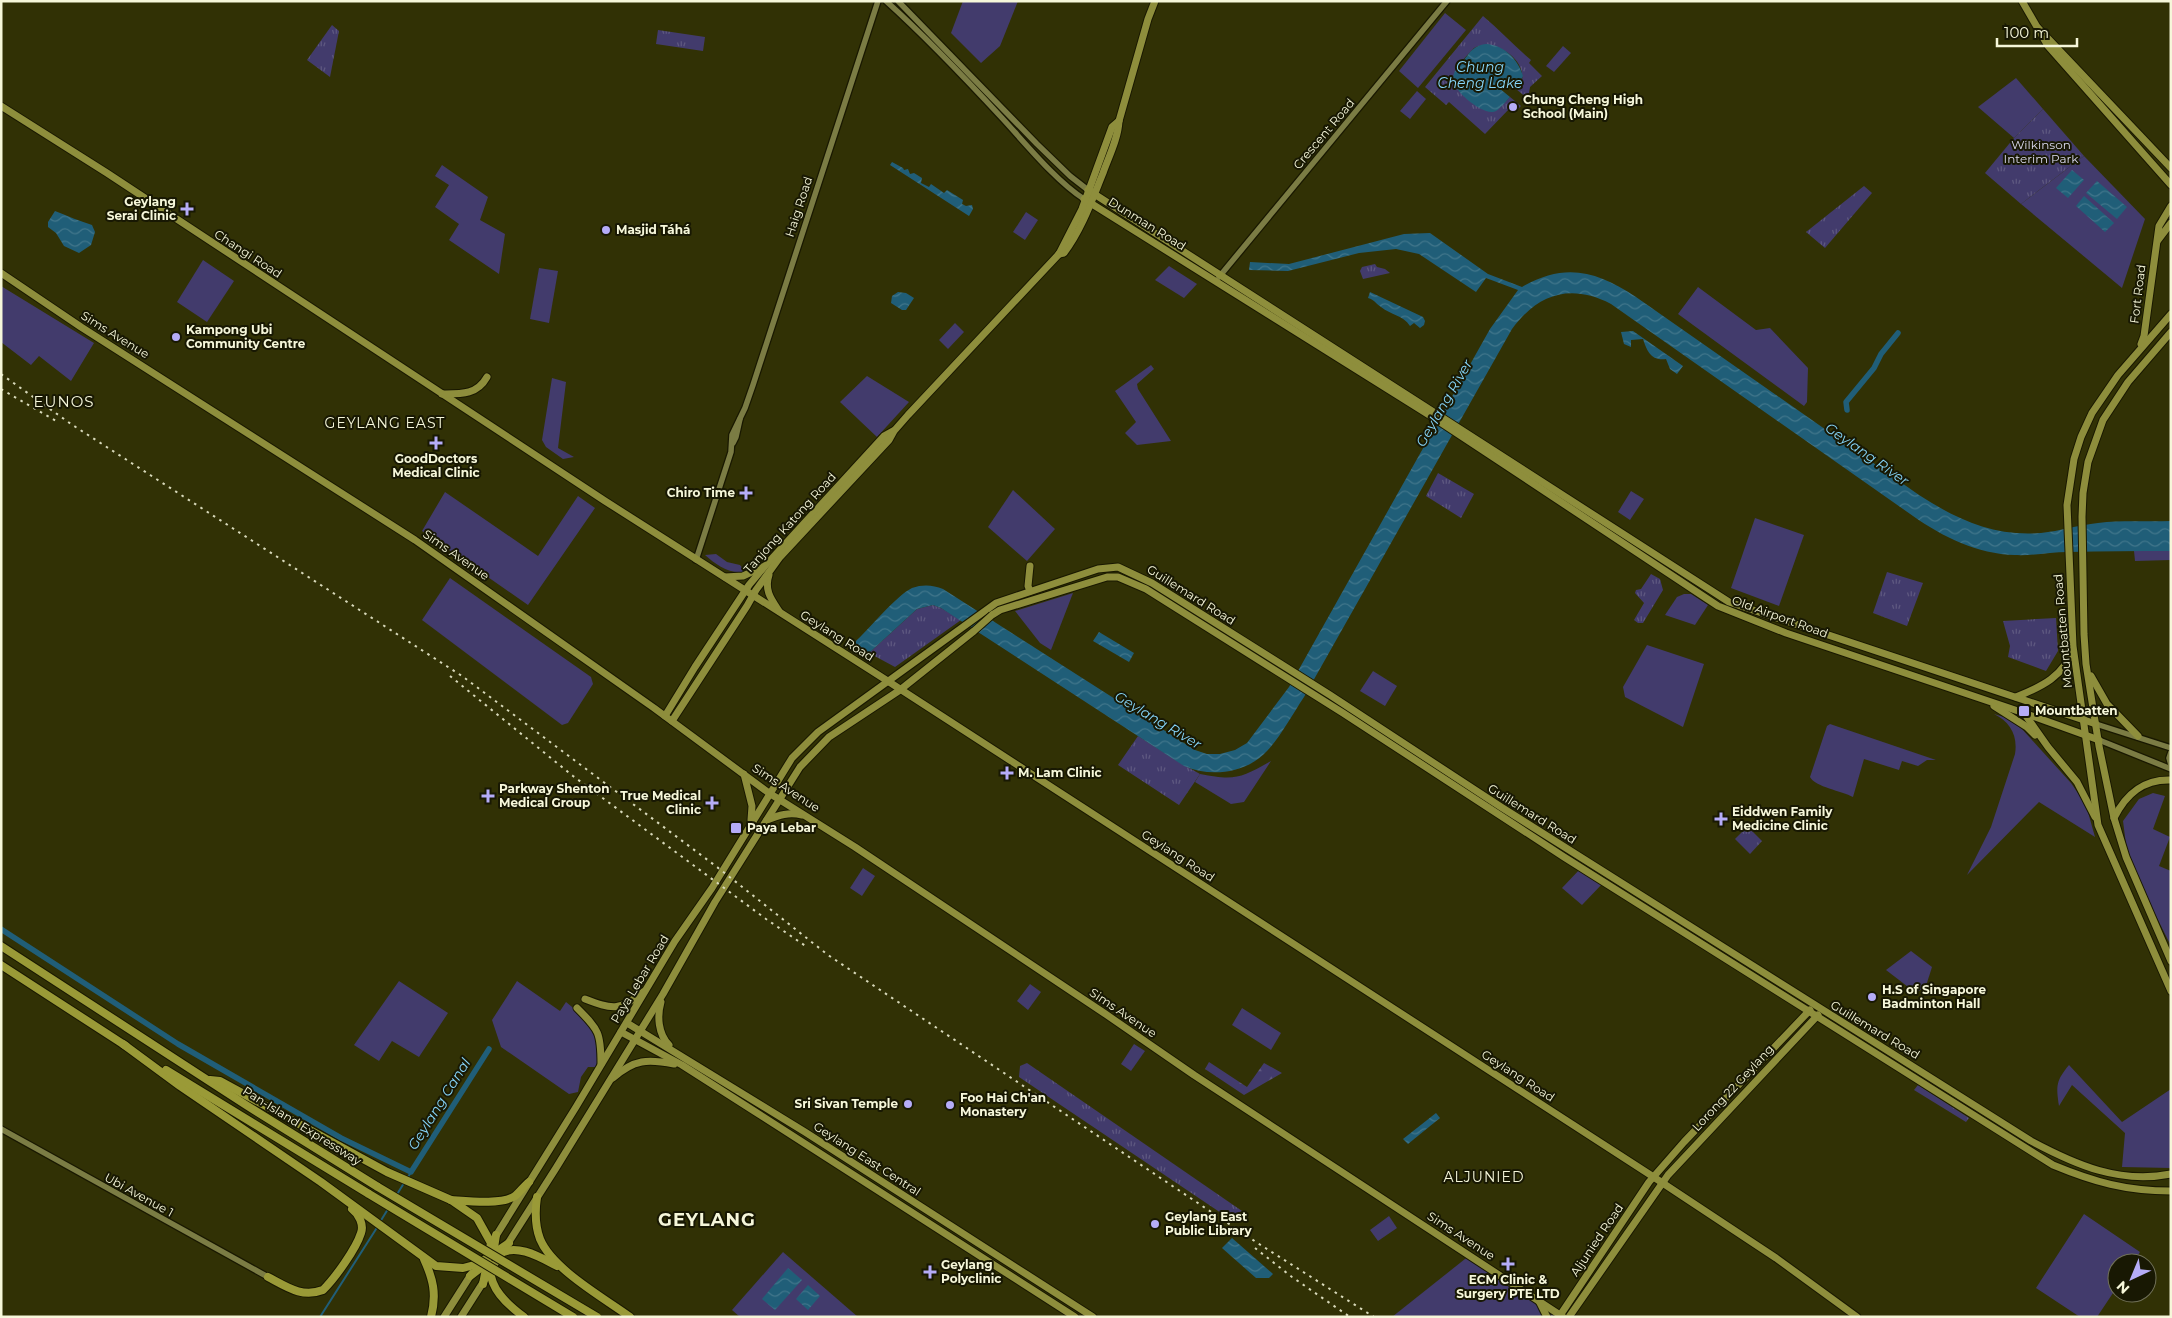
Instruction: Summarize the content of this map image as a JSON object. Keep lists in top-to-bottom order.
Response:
{
  "streets": {
    "highway": ["Pan-Island Expressway"],
    "main road": [
      "Dunman Road",
      "Changi Road",
      "Fort Road",
      "Sims Avenue",
      "Tanjong Katong Road",
      "Guillemard Road",
      "Old Airport Road",
      "Mountbatten Road",
      "Geylang Road",
      "Paya Lebar Road",
      "Lorong 22 Geylang",
      "Geylang East Central",
      "Aljunied Road"
    ],
    "street": ["Crescent Road", "Haig Road", "Ubi Avenue 1"]
  },
  "crossings": [
    ["Crescent Road", "Dunman Road"],
    ["Haig Road", "Geylang Road"],
    ["Dunman Road", "Tanjong Katong Road"],
    ["Dunman Road", "Old Airport Road"],
    ["Changi Road", "Geylang Road"],
    ["Fort Road", "Mountbatten Road"],
    ["Sims Avenue", "Tanjong Katong Road"],
    ["Sims Avenue", "Paya Lebar Road"],
    ["Sims Avenue", "Aljunied Road"],
    ["Tanjong Katong Road", "Geylang Road"],
    ["Guillemard Road", "Geylang Road"],
    ["Guillemard Road", "Paya Lebar Road"],
    ["Guillemard Road", "Lorong 22 Geylang"],
    ["Old Airport Road", "Mountbatten Road"],
    ["Geylang Road", "Paya Lebar Road"],
    ["Geylang Road", "Lorong 22 Geylang"],
    ["Geylang Road", "Aljunied Road"],
    ["Paya Lebar Road", "Geylang East Central"],
    ["Lorong 22 Geylang", "Aljunied Road"]
  ],
  "districts": [
    "EUNOS",
    "GEYLANG EAST",
    "ALJUNIED",
    "GEYLANG"
  ],
  "water": ["Chung Cheng Lake", "Geylang River", "Geylang Canal"],
  "parks": ["Wilkinson Interim Park"],
  "places": {
    "other": [
      "Chung Cheng High School (Main)",
      "Masjid Táhá",
      "Kampong Ubi Community Centre",
      "H.S of Singapore Badminton Hall",
      "Sri Sivan Temple",
      "Foo Hai Ch'an Monastery",
      "Geylang East Public Library"
    ],
    "health": [
      "Geylang Serai Clinic",
      "GoodDoctors Medical Clinic",
      "Chiro Time",
      "M. Lam Clinic",
      "Parkway Shenton Medical Group",
      "True Medical Clinic",
      "Eiddwen Family Medicine Clinic",
      "ECM Clinic & Surgery PTE LTD",
      "Geylang Polyclinic"
    ],
    "transit": ["Mountbatten", "Paya Lebar"]
  },
  "scale_bar": "100 m",
  "north": "bottom left"
}
